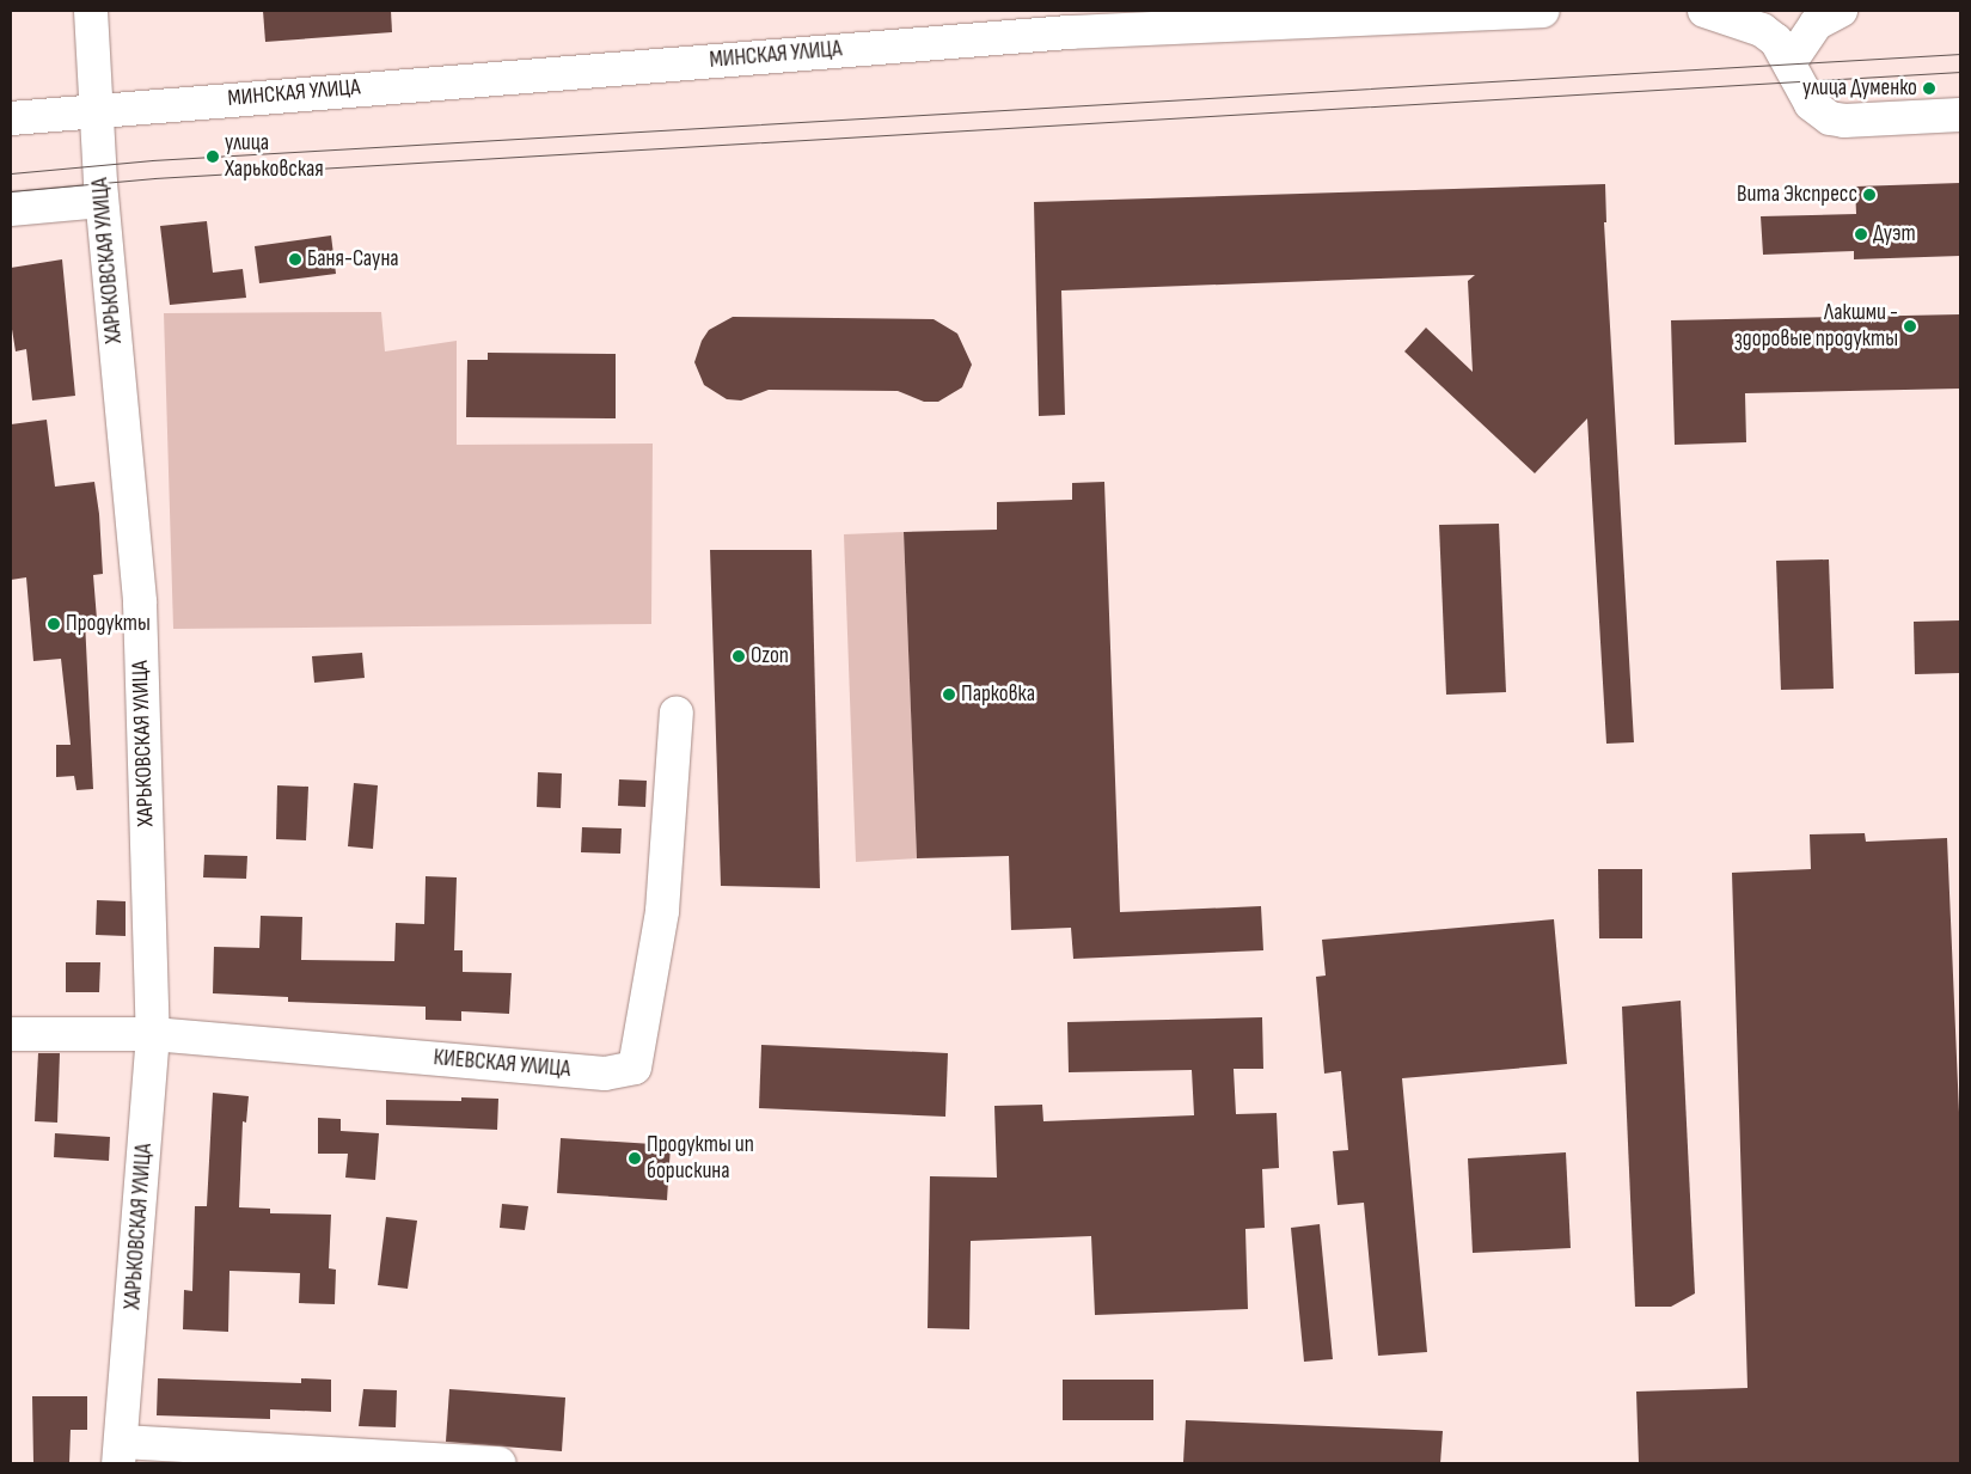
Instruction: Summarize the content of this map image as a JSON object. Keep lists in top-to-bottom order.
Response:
{
  "streets": {
    "street": ["МИНСКАЯ УЛИЦА", "ХАРЬКОВСКАЯ УЛИЦА", "КИЕВСКАЯ УЛИЦА"]
  },
  "crossings": [
    ["МИНСКАЯ УЛИЦА", "ХАРЬКОВСКАЯ УЛИЦА"],
    ["ХАРЬКОВСКАЯ УЛИЦА", "КИЕВСКАЯ УЛИЦА"]
  ],
  "places": [
    "улица Думенко",
    "улица Харьковская",
    "Вита Экспресс",
    "Дуэт",
    "Баня-Сауна",
    "Лакшми - здоровые продукты",
    "Продукты",
    "Ozon",
    "Парковка",
    "Продукты ип борискина"
  ]
}
